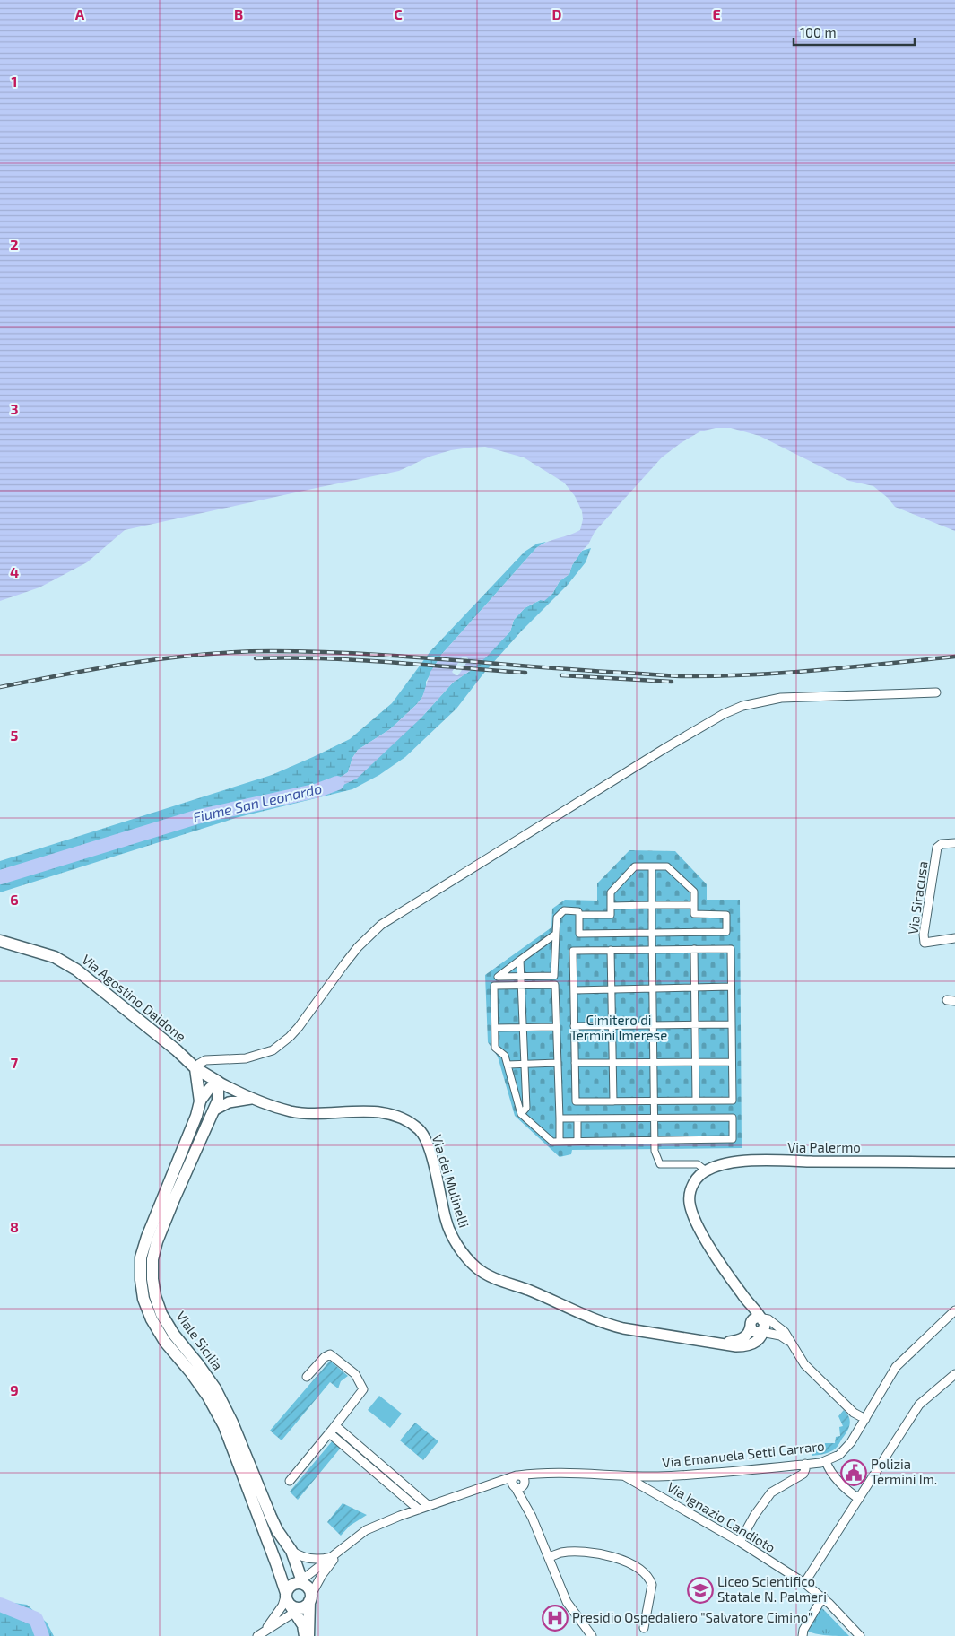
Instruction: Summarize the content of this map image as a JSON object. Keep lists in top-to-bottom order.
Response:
{
  "streets": {
    "main road": ["Via Agostino Daidone", "Viale Sicilia"],
    "street": [
      "Via Siracusa",
      "Via Palermo",
      "Via dei Mulinelli",
      "Via Emanuela Setti Carraro",
      "Via Ignazio Candioto"
    ]
  },
  "crossings": [
    ["Via Agostino Daidone", "Via dei Mulinelli"],
    ["Via Agostino Daidone", "Viale Sicilia"],
    ["Via Palermo", "Via dei Mulinelli"],
    ["Via dei Mulinelli", "Viale Sicilia"],
    ["Via Emanuela Setti Carraro", "Via Ignazio Candioto"]
  ],
  "water": ["Fiume San Leonardo"],
  "parks": ["Cimitero di Termini Imerese"],
  "places": {
    "public building": ["Polizia Termini Im."],
    "school or university": ["Liceo Scientifico Statale N. Palmeri"],
    "hospital": ["Presidio Ospedaliero \"Salvatore Cimino\""]
  },
  "scale_bar": "100 m",
  "grid": {
    "columns": [
      "A",
      "B",
      "C",
      "D",
      "E"
    ],
    "rows": [
      "1",
      "2",
      "3",
      "4",
      "5",
      "6",
      "7",
      "8",
      "9"
    ]
  }
}
